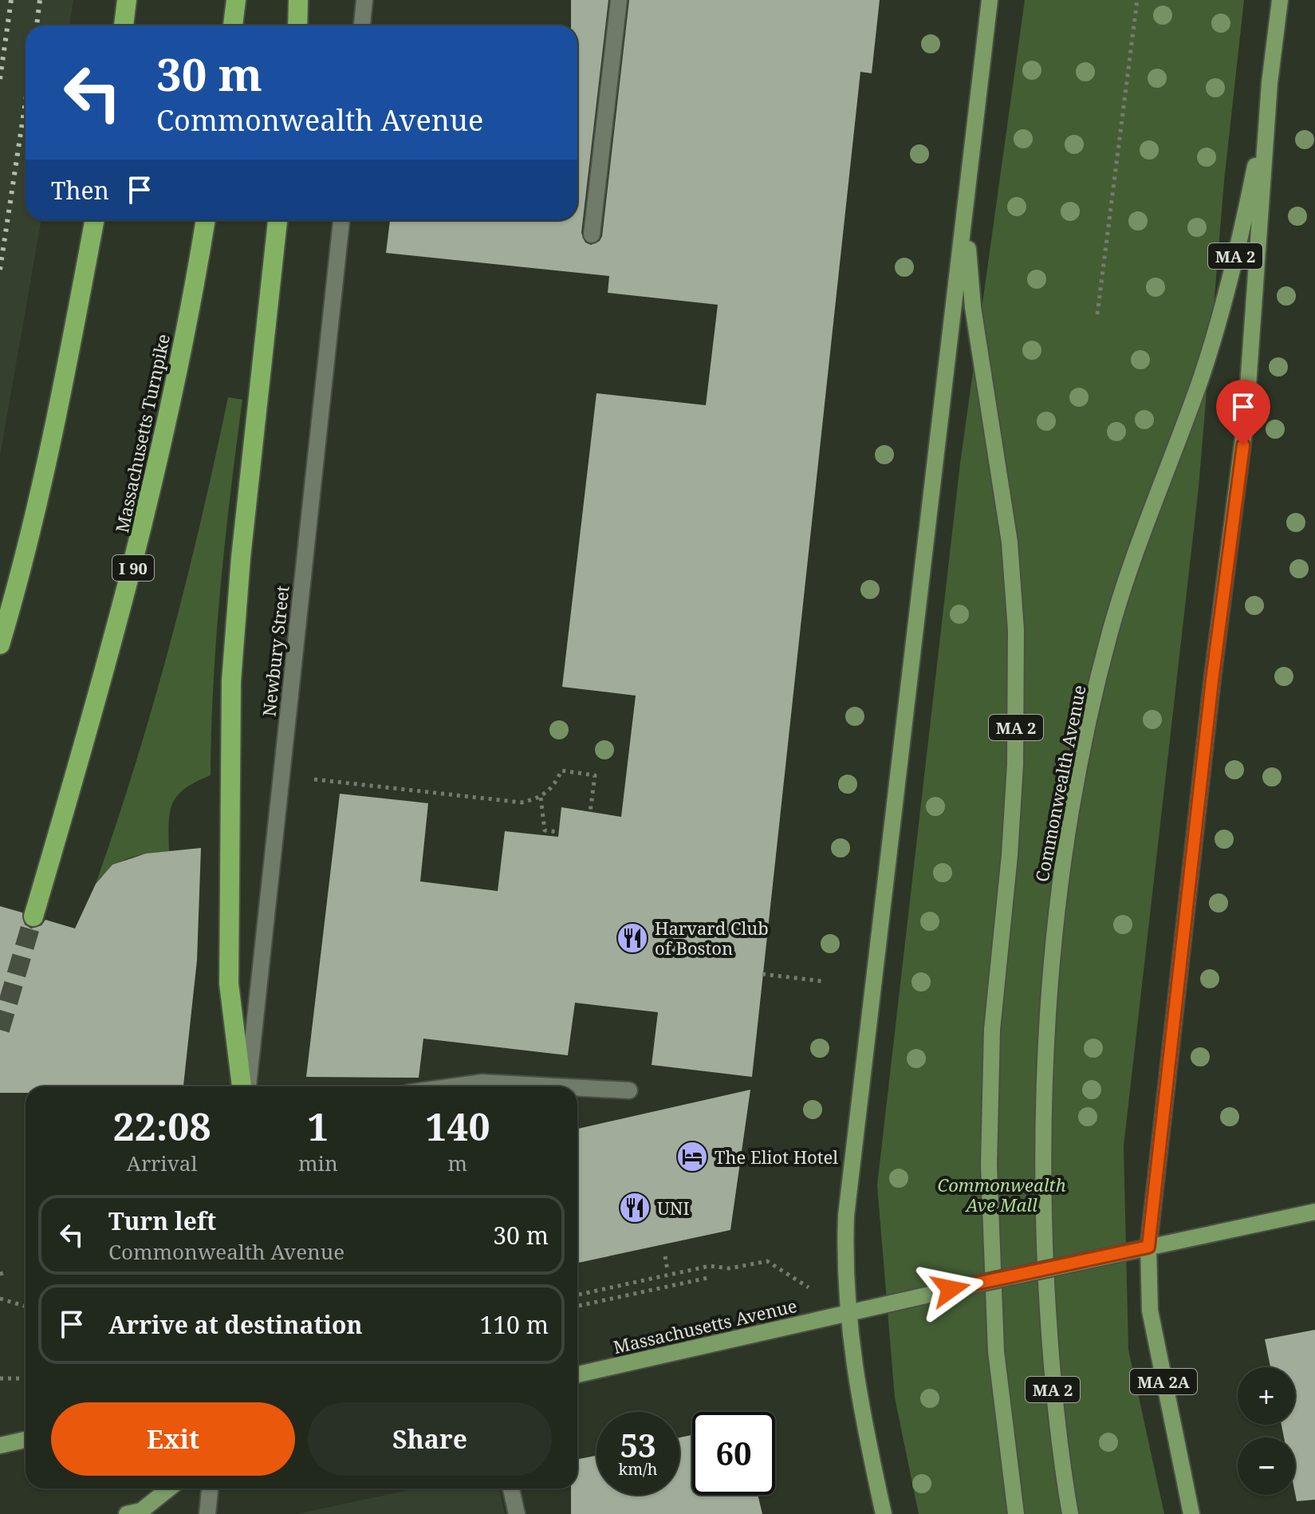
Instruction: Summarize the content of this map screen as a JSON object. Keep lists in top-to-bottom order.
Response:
{
  "streets": {
    "highway": ["Massachusetts Turnpike", "I 90"],
    "main road": [
      "MA 2",
      "Commonwealth Avenue",
      "Massachusetts Avenue",
      "MA 2A"
    ],
    "street": ["Newbury Street"]
  },
  "crossings": [
    ["Commonwealth Avenue", "Massachusetts Avenue"]
  ],
  "parks": ["Commonwealth Ave Mall"],
  "places": {
    "restaurant": ["Harvard Club of Boston", "UNI"],
    "hotel": ["The Eliot Hotel"]
  },
  "page": {
    "turn": ["30 m", "Commonwealth Avenue"],
    "then": "Then",
    "eta": [
      "22:08",
      "Arrival",
      "1",
      "min",
      "140",
      "m"
    ],
    "list": [
      {
        "name": "Turn left",
        "note": "Commonwealth Avenue",
        "value": "30 m"
      },
      {
        "name": "Arrive at destination",
        "value": "110 m"
      }
    ],
    "map_buttons": ["+", "−"],
    "buttons": ["Exit", "Share"],
    "speed": "53 km/h",
    "limit": "60"
  }
}
